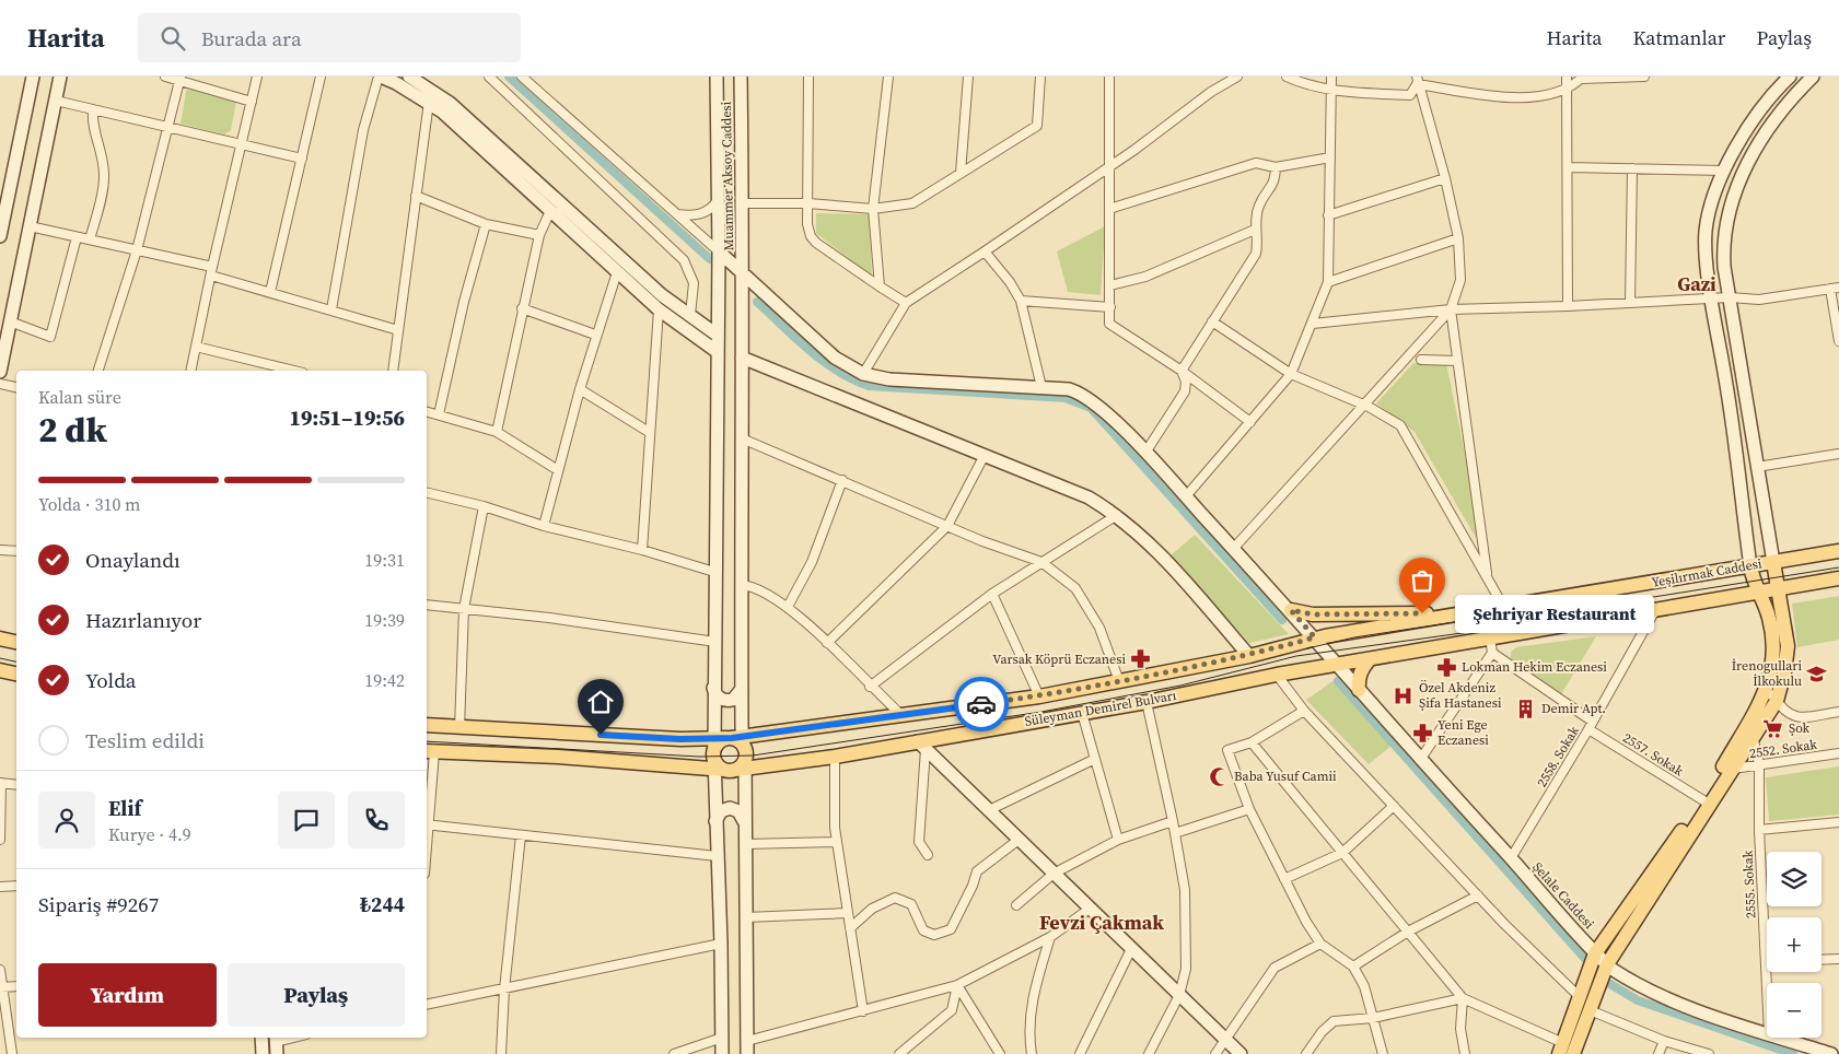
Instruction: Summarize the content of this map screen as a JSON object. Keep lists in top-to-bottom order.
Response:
{
  "streets": {
    "main road": ["Yeşilırmak Caddesi", "Süleyman Demirel Bulvarı"],
    "street": [
      "Muammer Aksoy Caddesi",
      "2552. Sokak",
      "2557. Sokak",
      "2558. Sokak",
      "2555. Sokak",
      "Şelale Caddesi"
    ]
  },
  "crossings": [
    ["Muammer Aksoy Caddesi", "Süleyman Demirel Bulvarı"],
    ["Muammer Aksoy Caddesi", "Şelale Caddesi"],
    ["Yeşilırmak Caddesi", "Süleyman Demirel Bulvarı"],
    ["Yeşilırmak Caddesi", "2558. Sokak"],
    ["Yeşilırmak Caddesi", "Şelale Caddesi"],
    ["Süleyman Demirel Bulvarı", "Şelale Caddesi"],
    ["2552. Sokak", "2555. Sokak"],
    ["2557. Sokak", "2558. Sokak"],
    ["2558. Sokak", "Şelale Caddesi"]
  ],
  "districts": ["Gazi", "Fevzi Çakmak"],
  "places": {
    "other": ["Şehriyar Restaurant"],
    "pharmacy": ["Varsak Köprü Eczanesi", "Lokman Hekim Eczanesi", "Yeni Ege Eczanesi"],
    "school or university": ["İrenogullari İlkokulu"],
    "hospital": ["Özel Akdeniz Şifa Hastanesi"],
    "building": ["Demir Apt."],
    "supermarket": ["Şok"],
    "mosque": ["Baba Yusuf Camii"]
  },
  "page": {
    "header": "Harita",
    "search": "Burada ara",
    "nav": ["Harita", "Katmanlar", "Paylaş"],
    "heading": ["2 dk", "Kalan süre", "19:51–19:56"],
    "panel": [
      "Elif",
      "Kurye · 4.9",
      "Sipariş #9267",
      "₺244"
    ],
    "bar": "Yolda · 310 m",
    "list": [
      ["Onaylandı", "19:31"],
      ["Hazırlanıyor", "19:39"],
      ["Yolda", "19:42"],
      "Teslim edildi"
    ],
    "bubble": "Şehriyar Restaurant",
    "map_buttons": ["+", "−"],
    "buttons": ["Yardım", "Paylaş"]
  }
}
